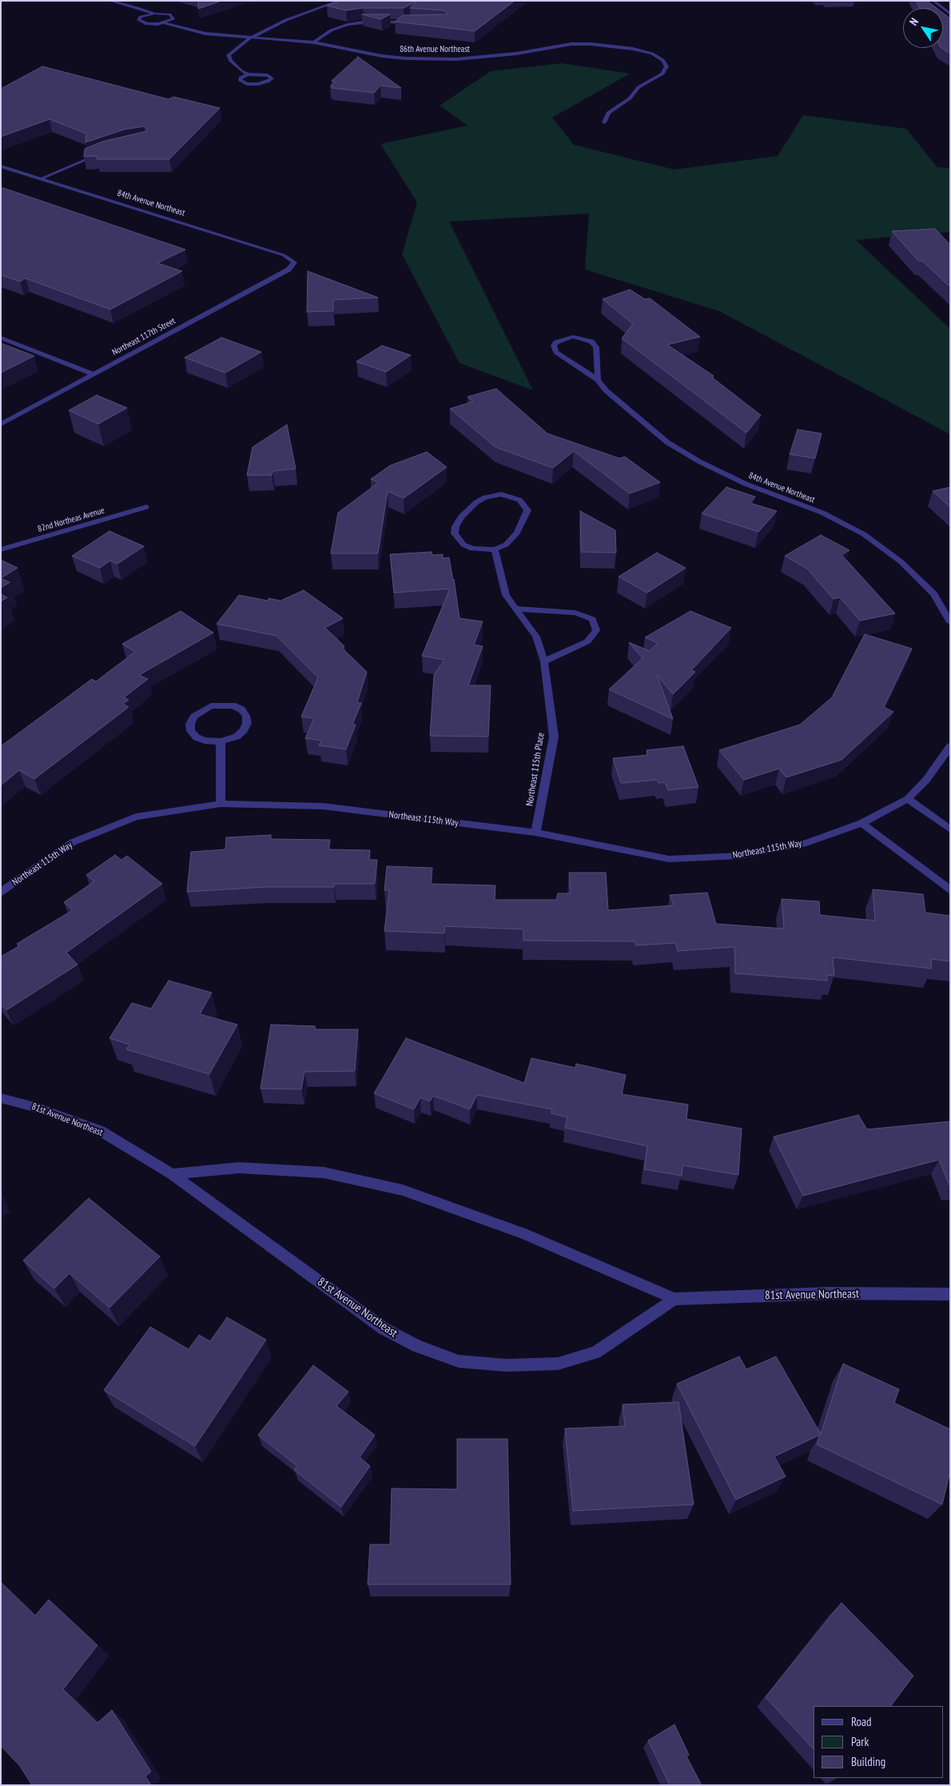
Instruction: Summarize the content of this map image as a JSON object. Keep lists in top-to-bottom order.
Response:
{
  "streets": {
    "street": [
      "86th Avenue Northeast",
      "84th Avenue Northeast",
      "Northeast 117th Street",
      "82nd Northeas Avenue",
      "Northeast 115th Place",
      "Northeast 115th Way",
      "81st Avenue Northeast"
    ]
  },
  "crossings": [
    ["84th Avenue Northeast", "Northeast 117th Street"],
    ["Northeast 115th Place", "Northeast 115th Way"]
  ],
  "legend": ["Road", "Park", "Building"],
  "north": "top left"
}
